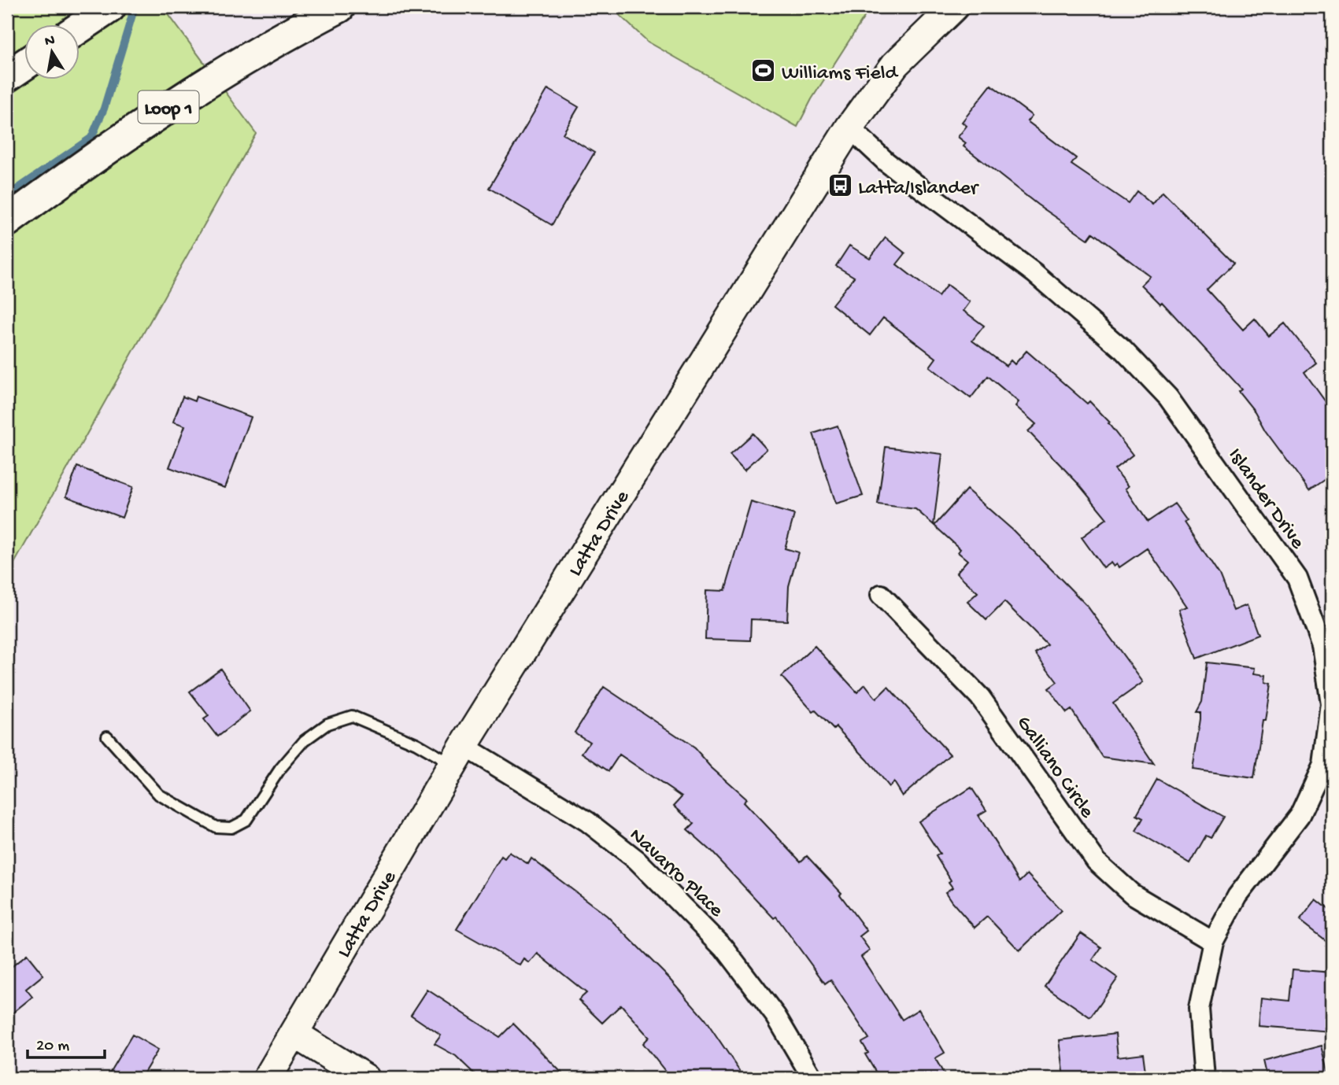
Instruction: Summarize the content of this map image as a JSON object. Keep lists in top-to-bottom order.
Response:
{
  "streets": {
    "highway": ["Loop 1"],
    "street": [
      "Islander Drive",
      "Latta Drive",
      "Galliano Circle",
      "Navarro Place"
    ]
  },
  "crossings": [
    ["Islander Drive", "Latta Drive"],
    ["Islander Drive", "Galliano Circle"],
    ["Latta Drive", "Navarro Place"]
  ],
  "places": {
    "sports": ["Williams Field"],
    "bus stop": ["Latta/Islander"]
  },
  "scale_bar": "20 m",
  "north": "top"
}
